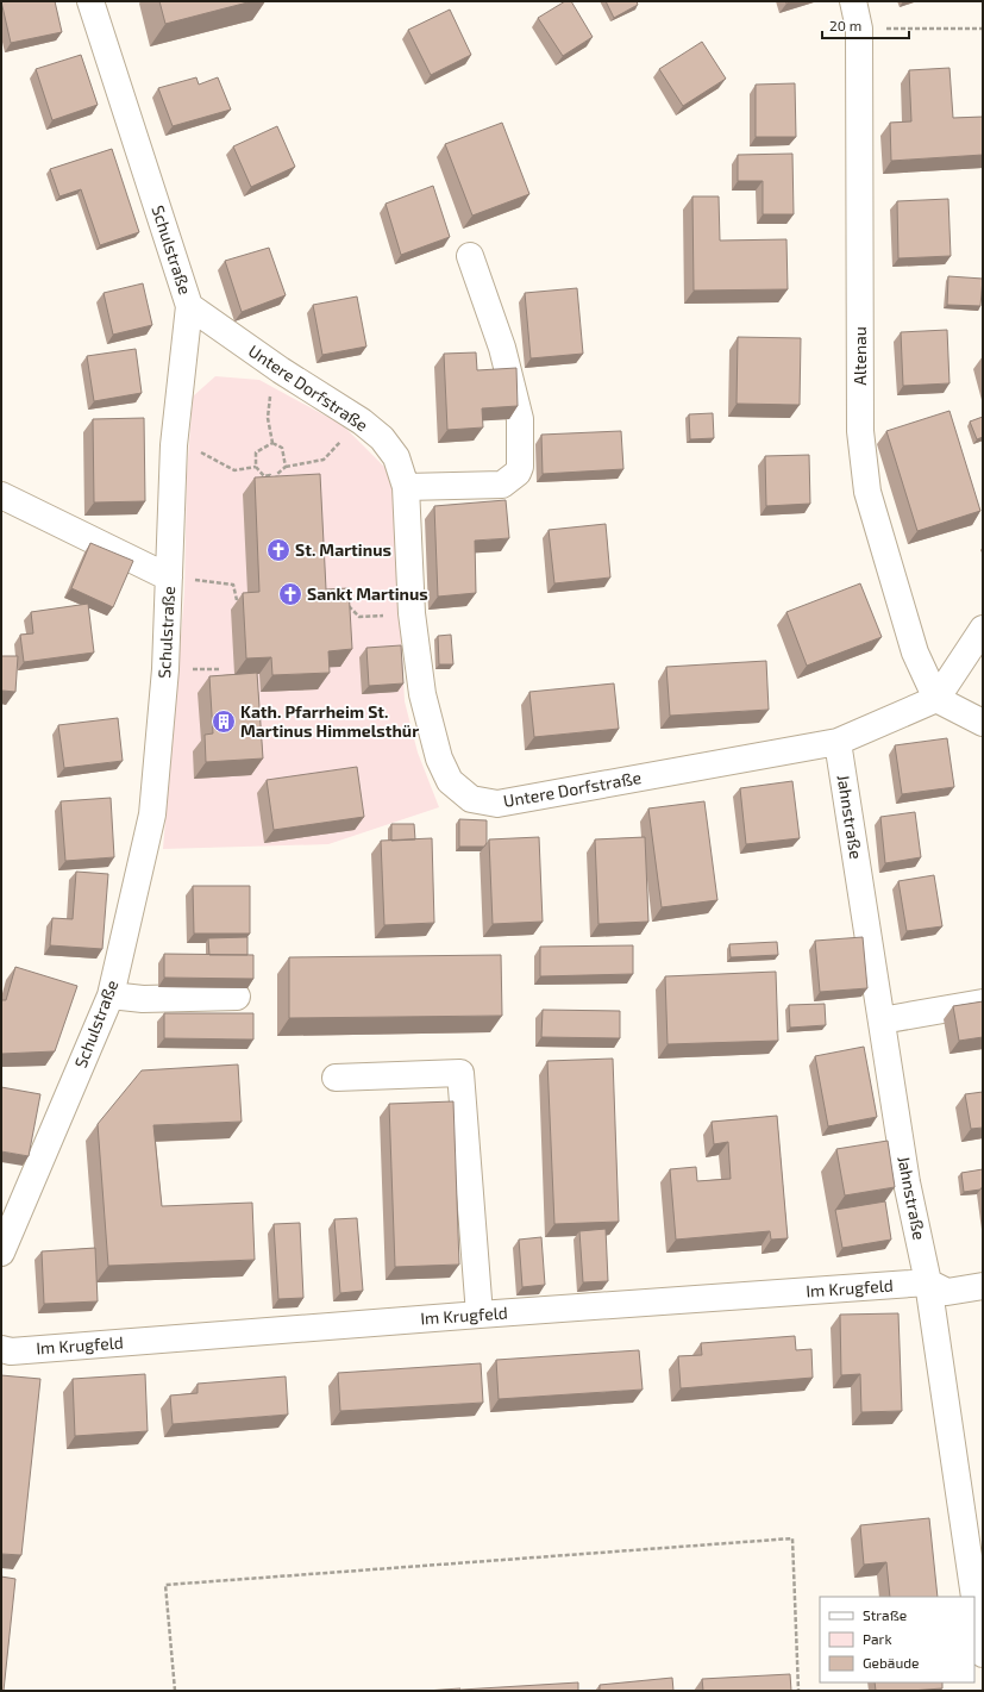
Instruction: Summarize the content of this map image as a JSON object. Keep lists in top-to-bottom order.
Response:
{
  "streets": {
    "street": [
      "Schulstraße",
      "Altenau",
      "Untere Dorfstraße",
      "Jahnstraße",
      "Im Krugfeld"
    ]
  },
  "crossings": [
    ["Schulstraße", "Untere Dorfstraße"],
    ["Altenau", "Untere Dorfstraße"],
    ["Untere Dorfstraße", "Jahnstraße"],
    ["Jahnstraße", "Im Krugfeld"]
  ],
  "places": {
    "church": ["St. Martinus", "Sankt Martinus"],
    "building": ["Kath. Pfarrheim St. Martinus Himmelsthür"]
  },
  "legend": ["Straße", "Park", "Gebäude"],
  "scale_bar": "20 m"
}
